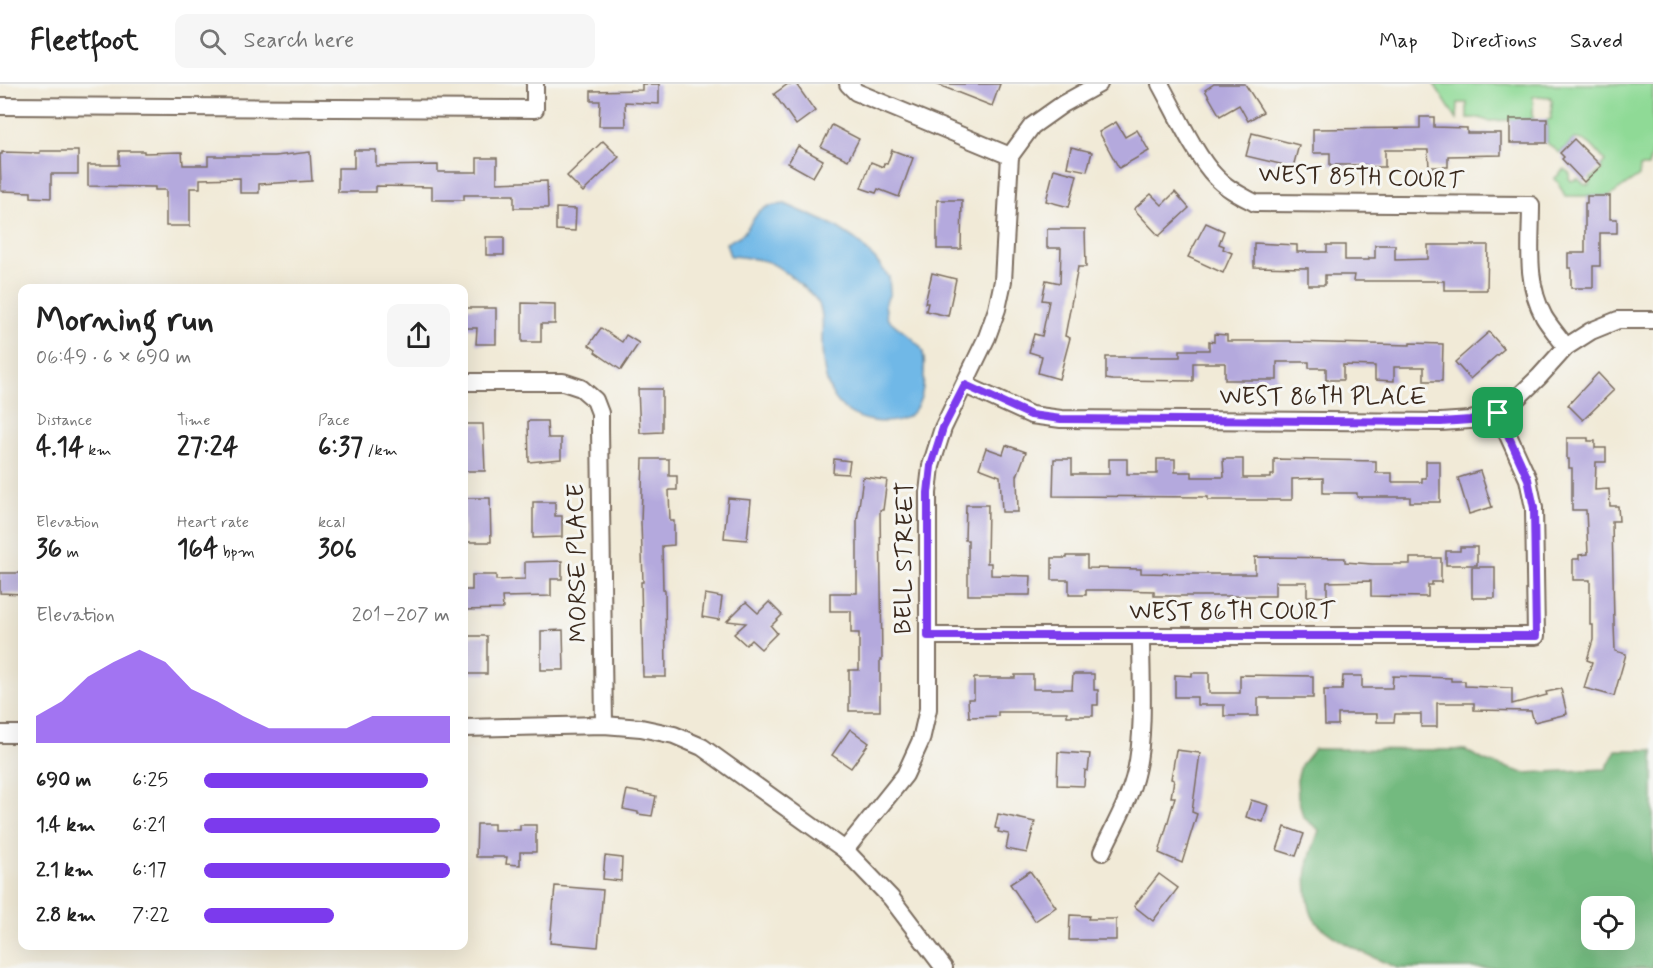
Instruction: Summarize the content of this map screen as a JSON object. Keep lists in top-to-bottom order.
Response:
{
  "streets": {
    "street": [
      "WEST 85TH COURT",
      "WEST 86TH PLACE",
      "BELL STREET",
      "MORSE PLACE",
      "WEST 86TH COURT"
    ]
  },
  "crossings": [
    ["WEST 85TH COURT", "WEST 86TH PLACE"],
    ["WEST 86TH PLACE", "BELL STREET"],
    ["WEST 86TH PLACE", "WEST 86TH COURT"],
    ["BELL STREET", "WEST 86TH COURT"]
  ],
  "page": {
    "header": "Fleetfoot",
    "search": "Search here",
    "nav": ["Map", "Directions", "Saved"],
    "heading": ["Morning run", "06:49 · 6 × 690 m"],
    "stats": [
      ["Distance", "4.14 km"],
      ["Time", "27:24"],
      ["Pace", "6:37 /km"],
      ["Elevation", "36 m"],
      ["Heart rate", "164 bpm"],
      ["kcal", "306"]
    ],
    "chart": ["Elevation", "201–207 m"],
    "list": [
      {
        "name": "690 m",
        "note": "6:25"
      },
      {
        "name": "1.4 km",
        "note": "6:21"
      },
      {
        "name": "2.1 km",
        "note": "6:17"
      },
      {
        "name": "2.8 km",
        "note": "7:22"
      }
    ]
  }
}
